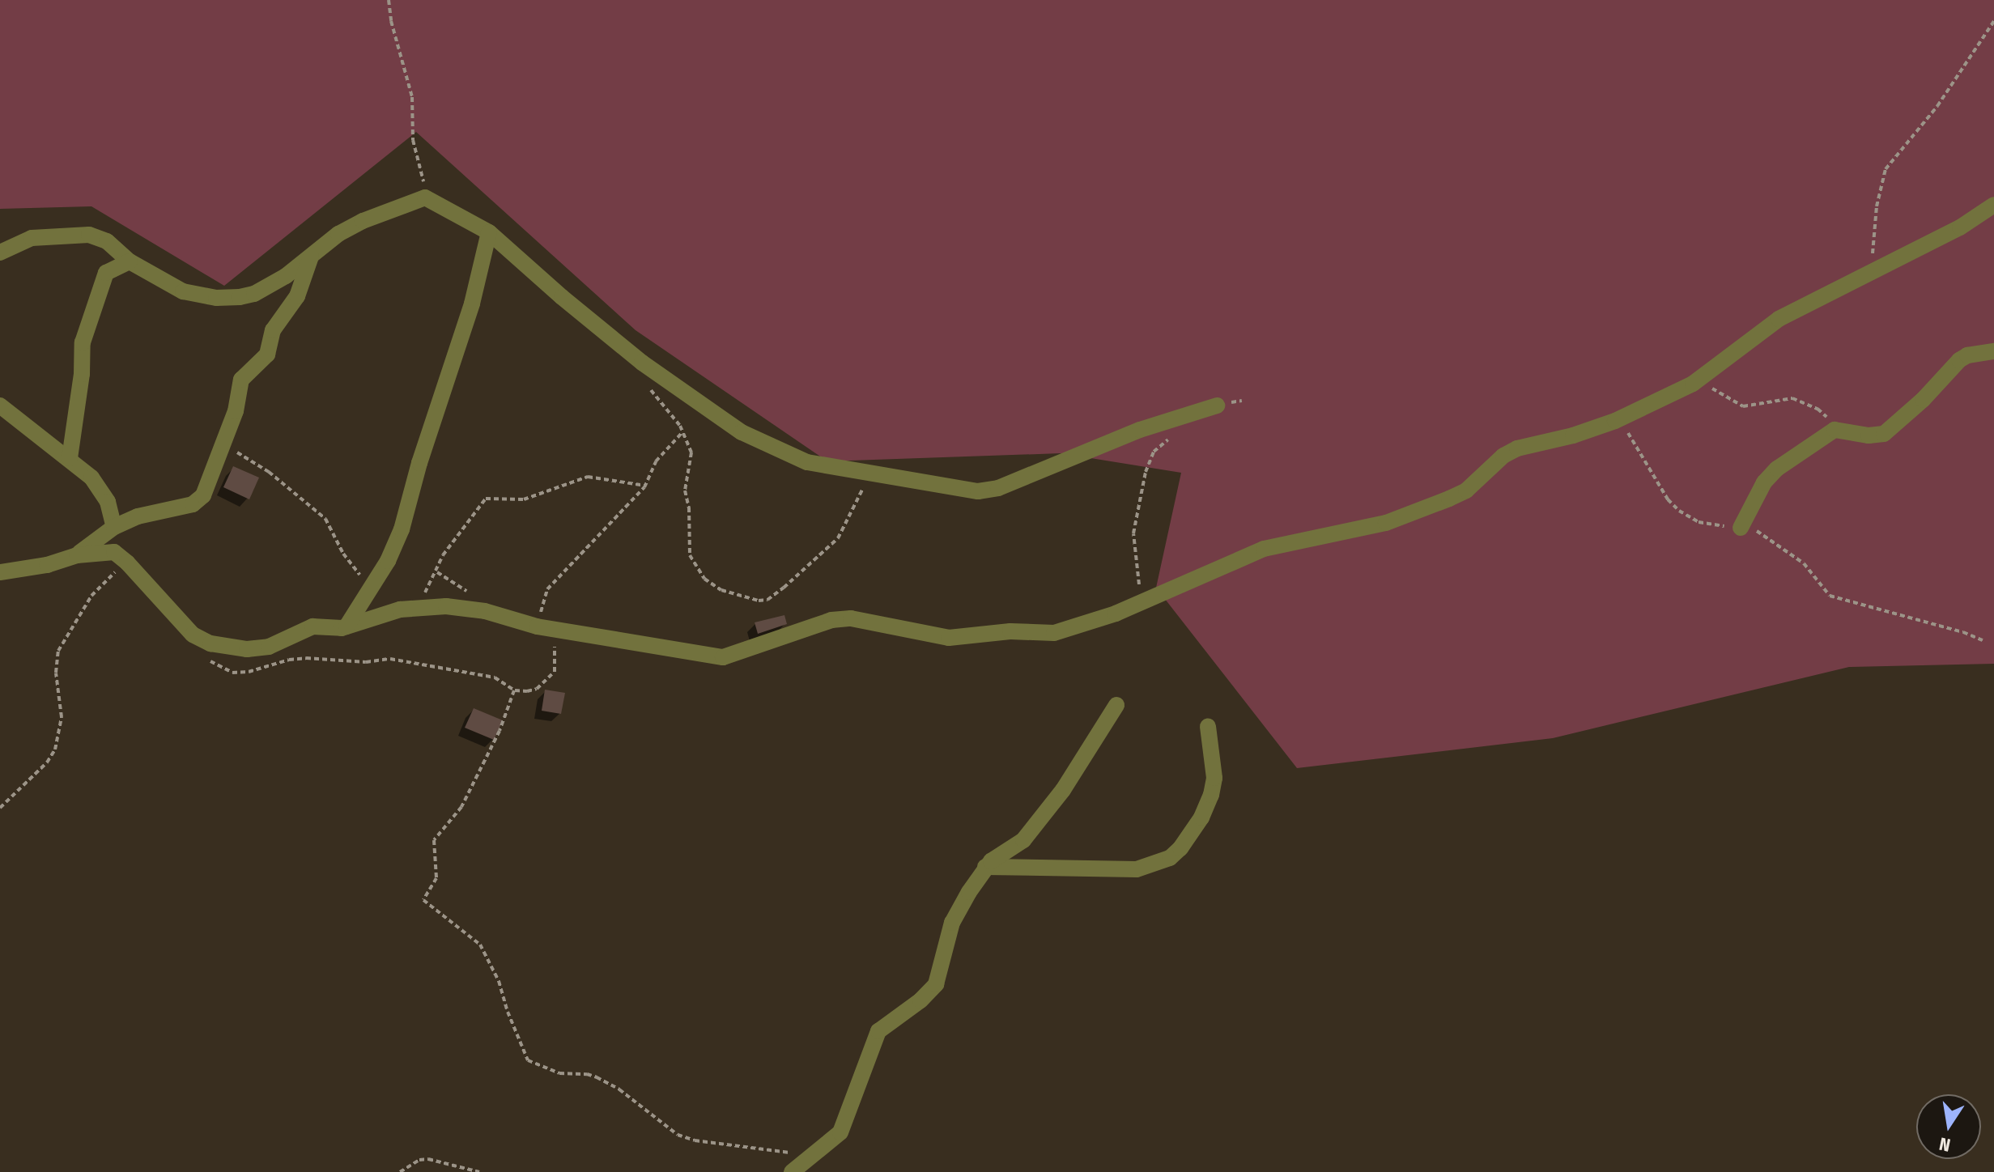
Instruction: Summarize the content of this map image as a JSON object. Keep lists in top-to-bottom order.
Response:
{
  "north": "bottom"
}
